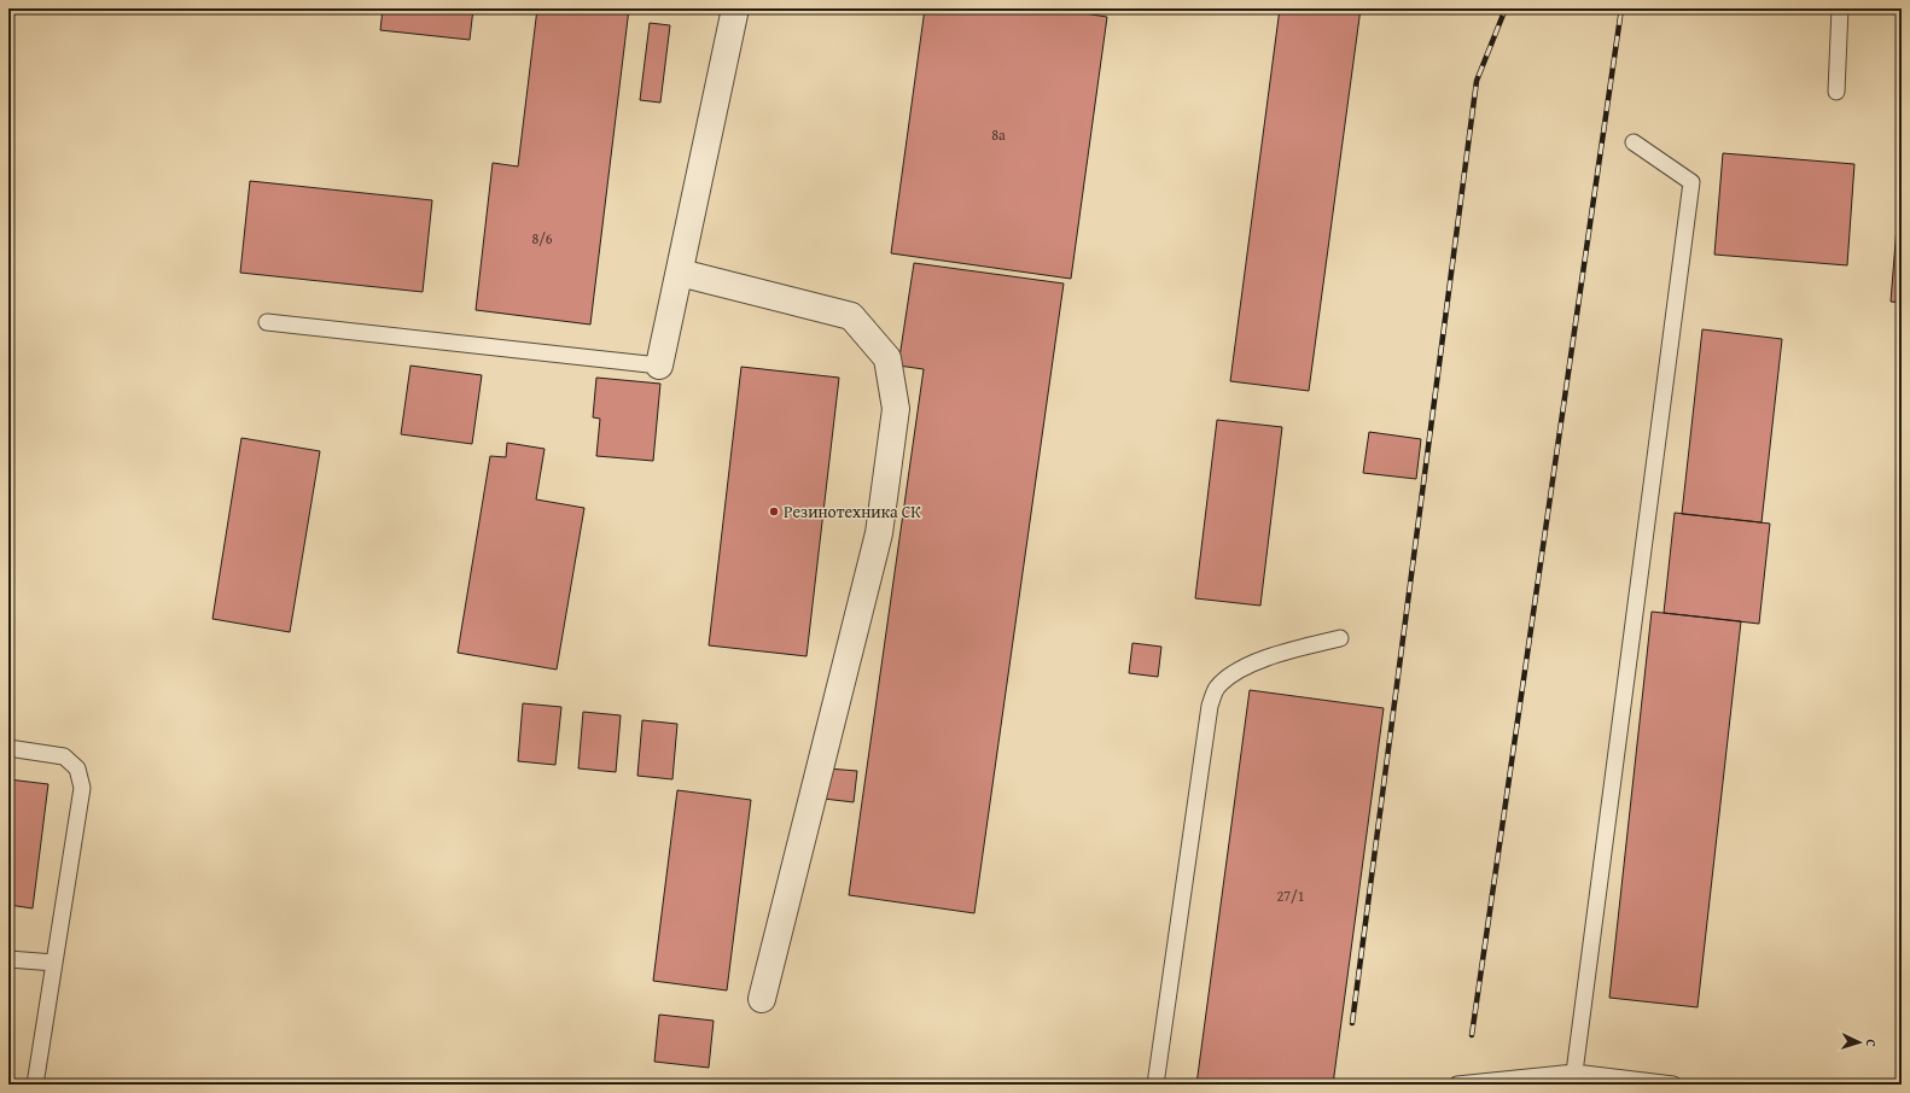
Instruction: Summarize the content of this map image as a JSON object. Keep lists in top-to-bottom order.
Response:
{
  "places": ["Резинотехника СК"],
  "house_numbers": ["8а", "8/6", "27/1"],
  "north": "right"
}
